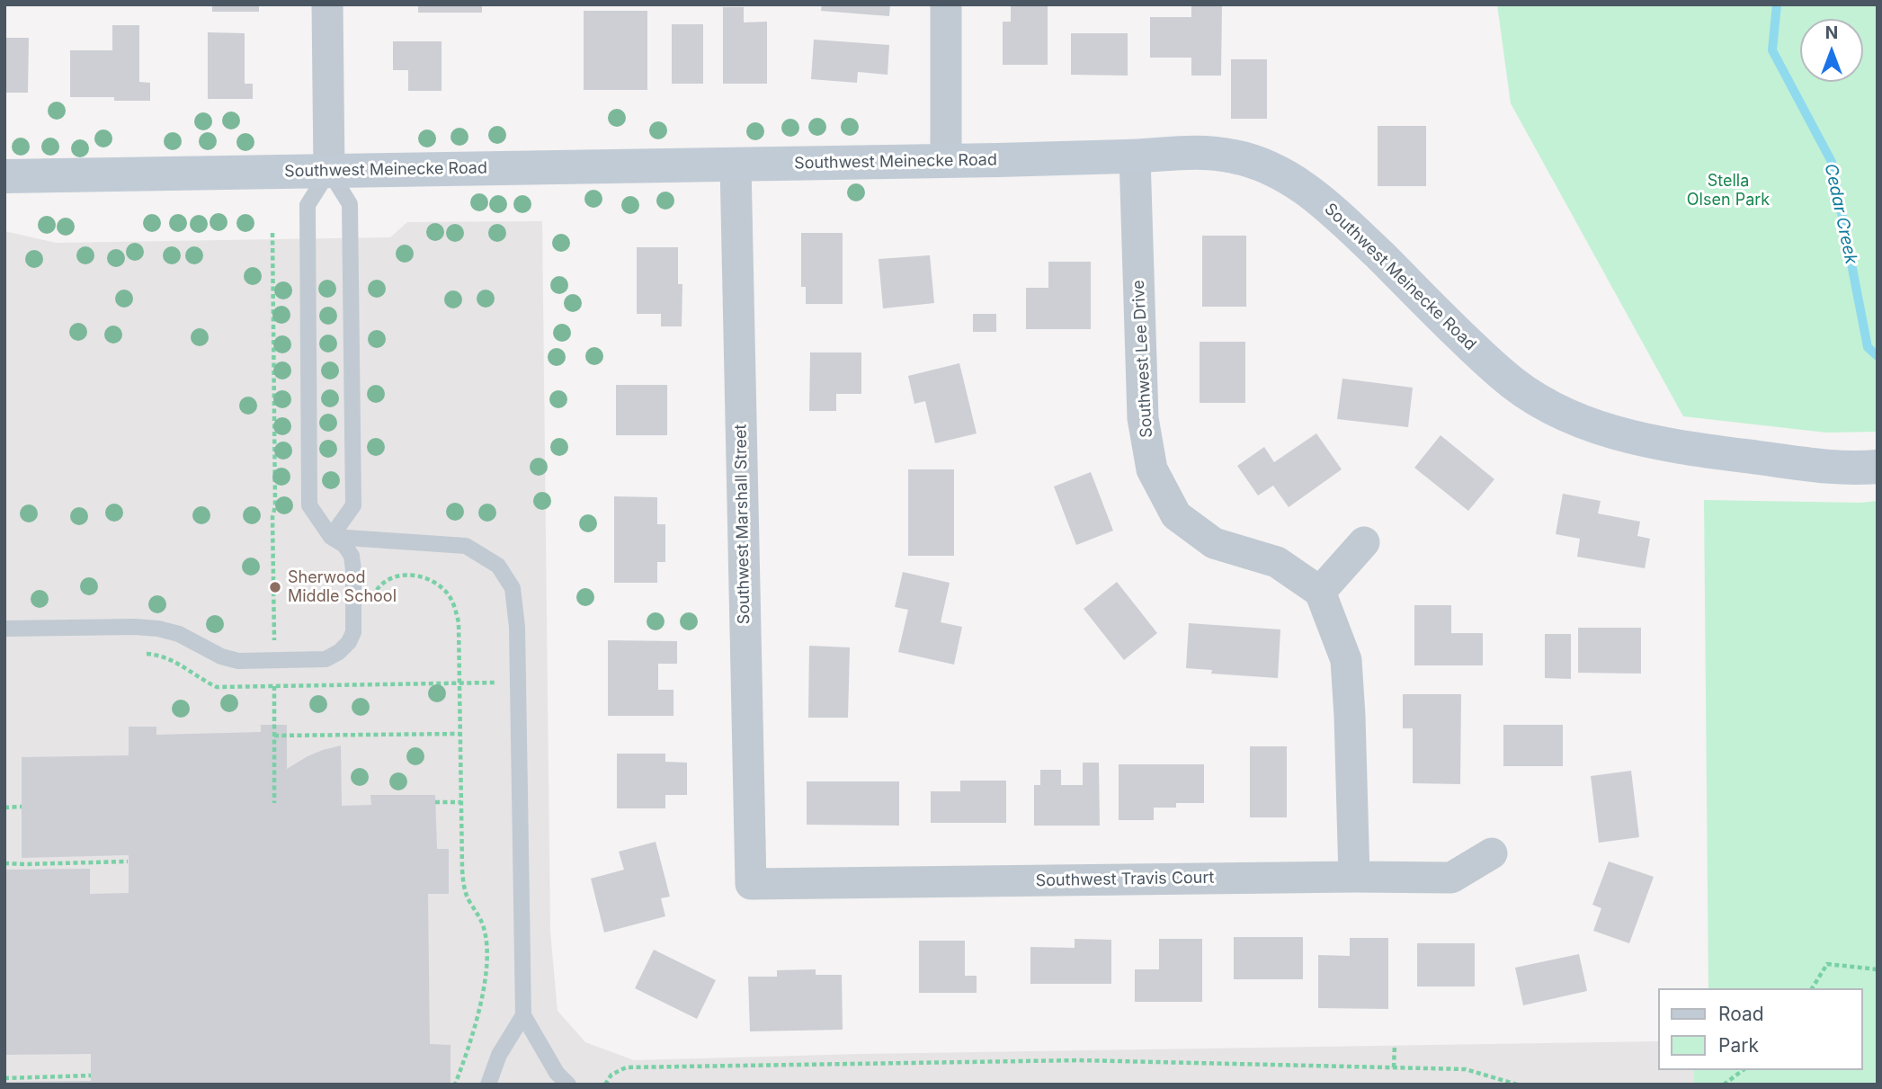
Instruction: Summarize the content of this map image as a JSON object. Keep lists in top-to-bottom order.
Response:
{
  "streets": {
    "main road": ["Southwest Meinecke Road"],
    "street": ["Southwest Lee Drive", "Southwest Marshall Street", "Southwest Travis Court"]
  },
  "crossings": [
    ["Southwest Meinecke Road", "Southwest Lee Drive"],
    ["Southwest Meinecke Road", "Southwest Marshall Street"],
    ["Southwest Marshall Street", "Southwest Travis Court"]
  ],
  "water": ["Cedar Creek"],
  "parks": ["Stella Olsen Park"],
  "places": ["Sherwood Middle School"],
  "legend": ["Road", "Park"],
  "north": "top"
}
